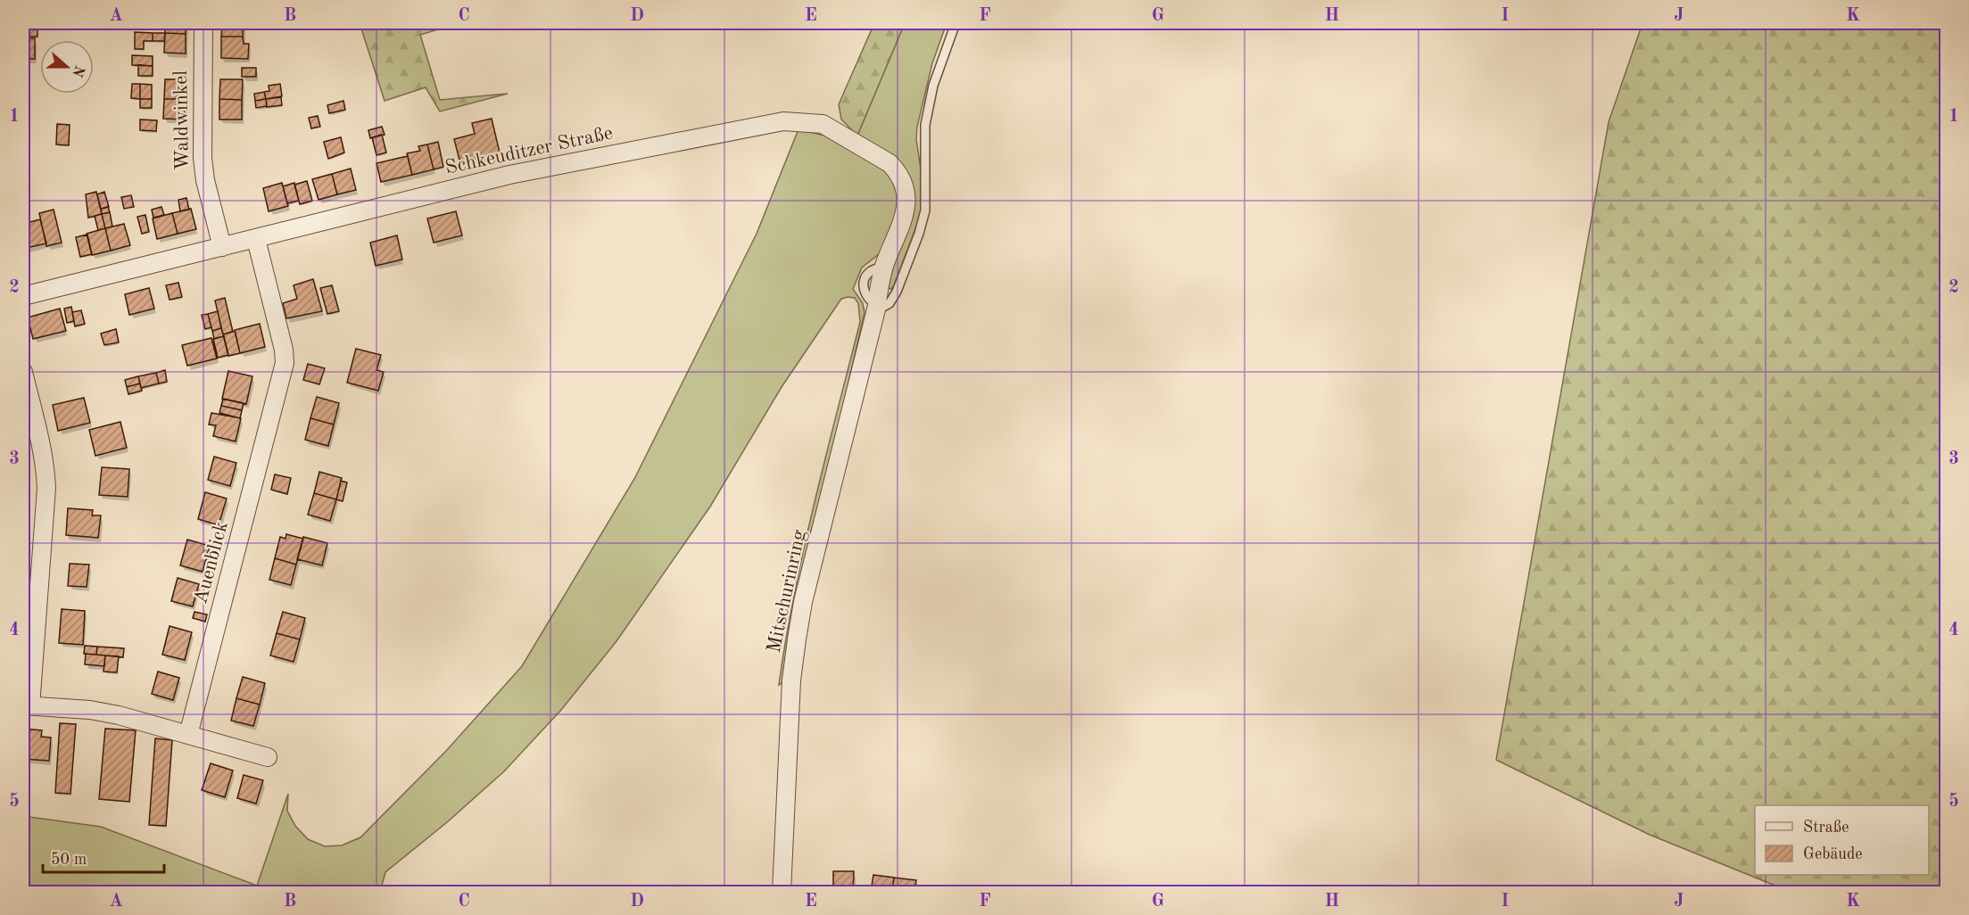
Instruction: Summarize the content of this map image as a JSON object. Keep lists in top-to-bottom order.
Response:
{
  "streets": {
    "street": [
      "Waldwinkel",
      "Schkeuditzer Straße",
      "Auenblick",
      "Mitschurinring"
    ]
  },
  "crossings": [
    ["Waldwinkel", "Schkeuditzer Straße"],
    ["Schkeuditzer Straße", "Auenblick"],
    ["Schkeuditzer Straße", "Mitschurinring"]
  ],
  "legend": ["Straße", "Gebäude"],
  "scale_bar": "50 m",
  "north": "right",
  "grid": {
    "columns": [
      "A",
      "B",
      "C",
      "D",
      "E",
      "F",
      "G",
      "H",
      "I",
      "J",
      "K"
    ],
    "rows": [
      "1",
      "2",
      "3",
      "4",
      "5"
    ]
  }
}
